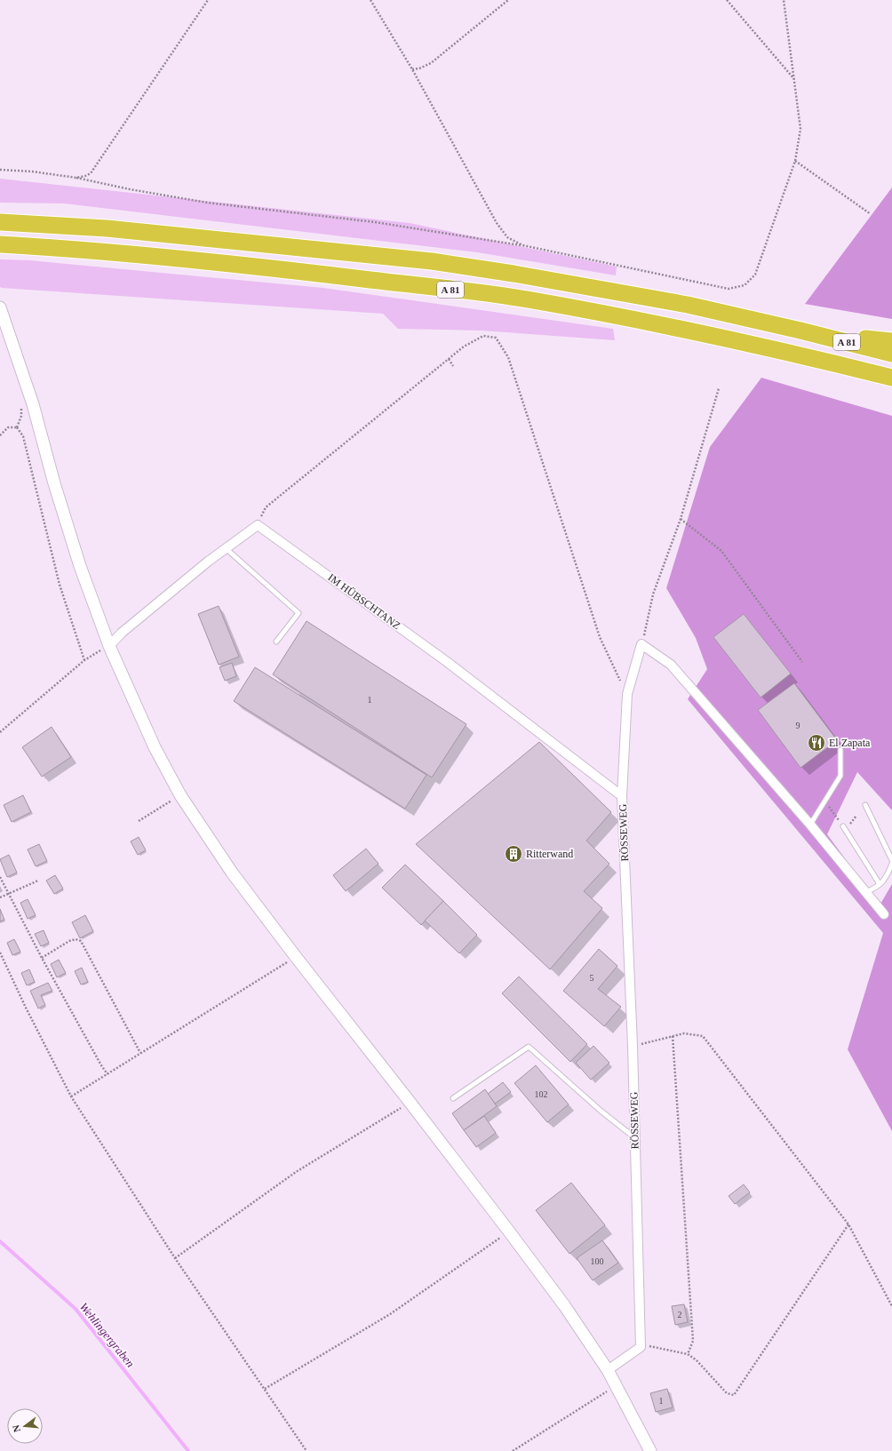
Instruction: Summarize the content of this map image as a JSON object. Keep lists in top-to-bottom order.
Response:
{
  "streets": {
    "highway": ["A 81"],
    "street": ["IM HÜBSCHTANZ", "RÖSSEWEG"]
  },
  "crossings": [
    ["IM HÜBSCHTANZ", "RÖSSEWEG"]
  ],
  "water": ["Wehlingergraben"],
  "places": {
    "restaurant": ["El Zapata"],
    "building": ["Ritterwand"]
  },
  "house_numbers": [
    "1",
    "9",
    "5",
    "102",
    "100",
    "2",
    "1"
  ],
  "north": "left"
}
